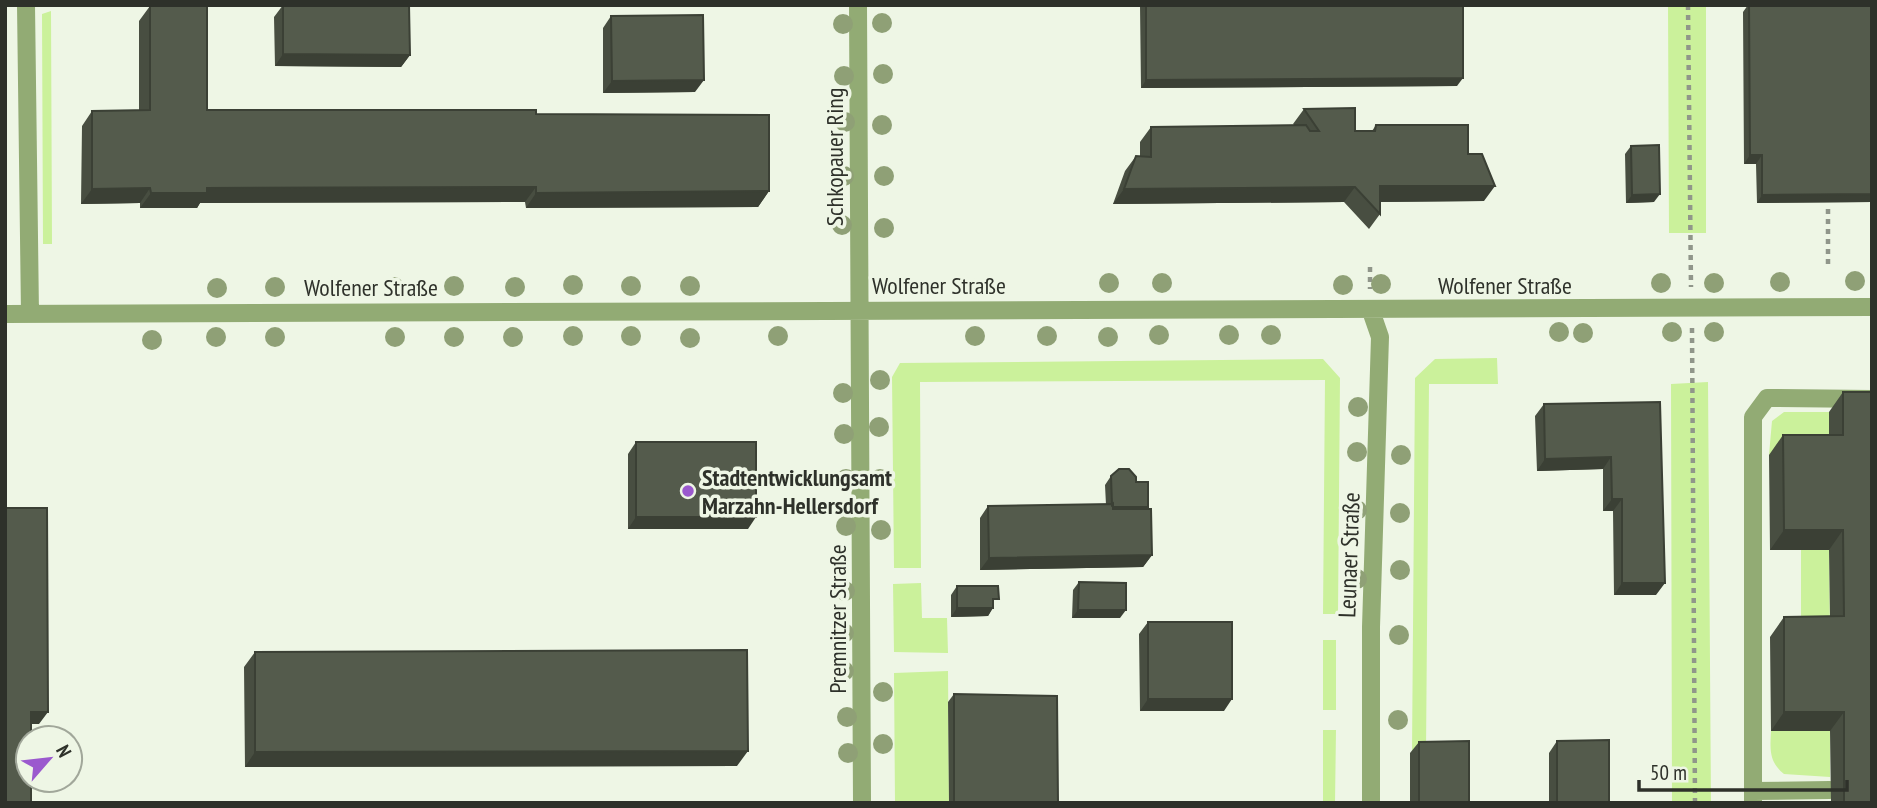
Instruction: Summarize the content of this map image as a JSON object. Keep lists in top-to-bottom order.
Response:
{
  "streets": {
    "street": [
      "Schkopauer Ring",
      "Wolfener Straße",
      "Leunaer Straße",
      "Premnitzer Straße"
    ]
  },
  "crossings": [
    ["Schkopauer Ring", "Wolfener Straße"],
    ["Schkopauer Ring", "Premnitzer Straße"],
    ["Wolfener Straße", "Leunaer Straße"],
    ["Wolfener Straße", "Premnitzer Straße"]
  ],
  "places": ["Stadtentwicklungsamt Marzahn-Hellersdorf"],
  "scale_bar": "50 m",
  "north": "top right"
}
